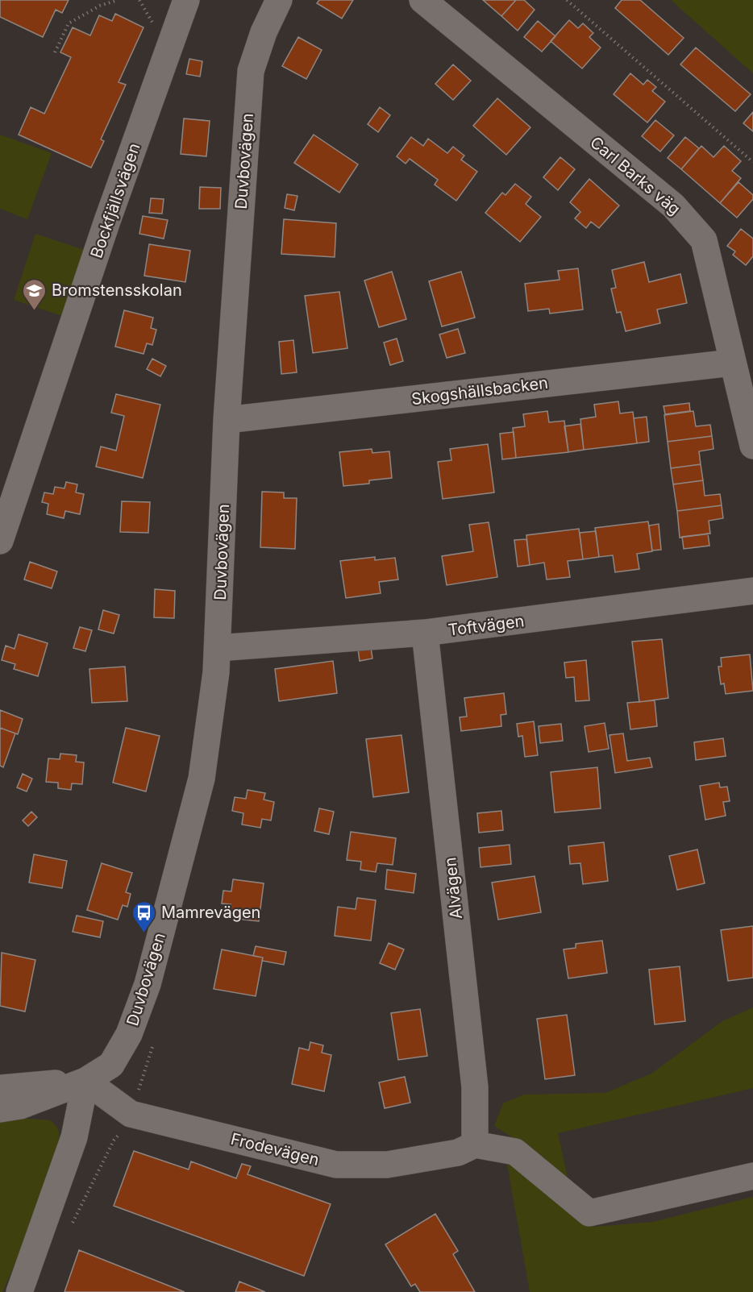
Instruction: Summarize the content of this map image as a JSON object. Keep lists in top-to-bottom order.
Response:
{
  "streets": {
    "street": [
      "Duvbovägen",
      "Carl Barks väg",
      "Bockfjällsvägen",
      "Skogshällsbacken",
      "Toftvägen",
      "Alvägen",
      "Frodevägen"
    ]
  },
  "crossings": [
    ["Duvbovägen", "Skogshällsbacken"],
    ["Duvbovägen", "Toftvägen"],
    ["Duvbovägen", "Frodevägen"],
    ["Carl Barks väg", "Skogshällsbacken"],
    ["Toftvägen", "Alvägen"],
    ["Alvägen", "Frodevägen"]
  ],
  "places": {
    "school or university": ["Bromstensskolan"],
    "bus stop": ["Mamrevägen"]
  }
}
